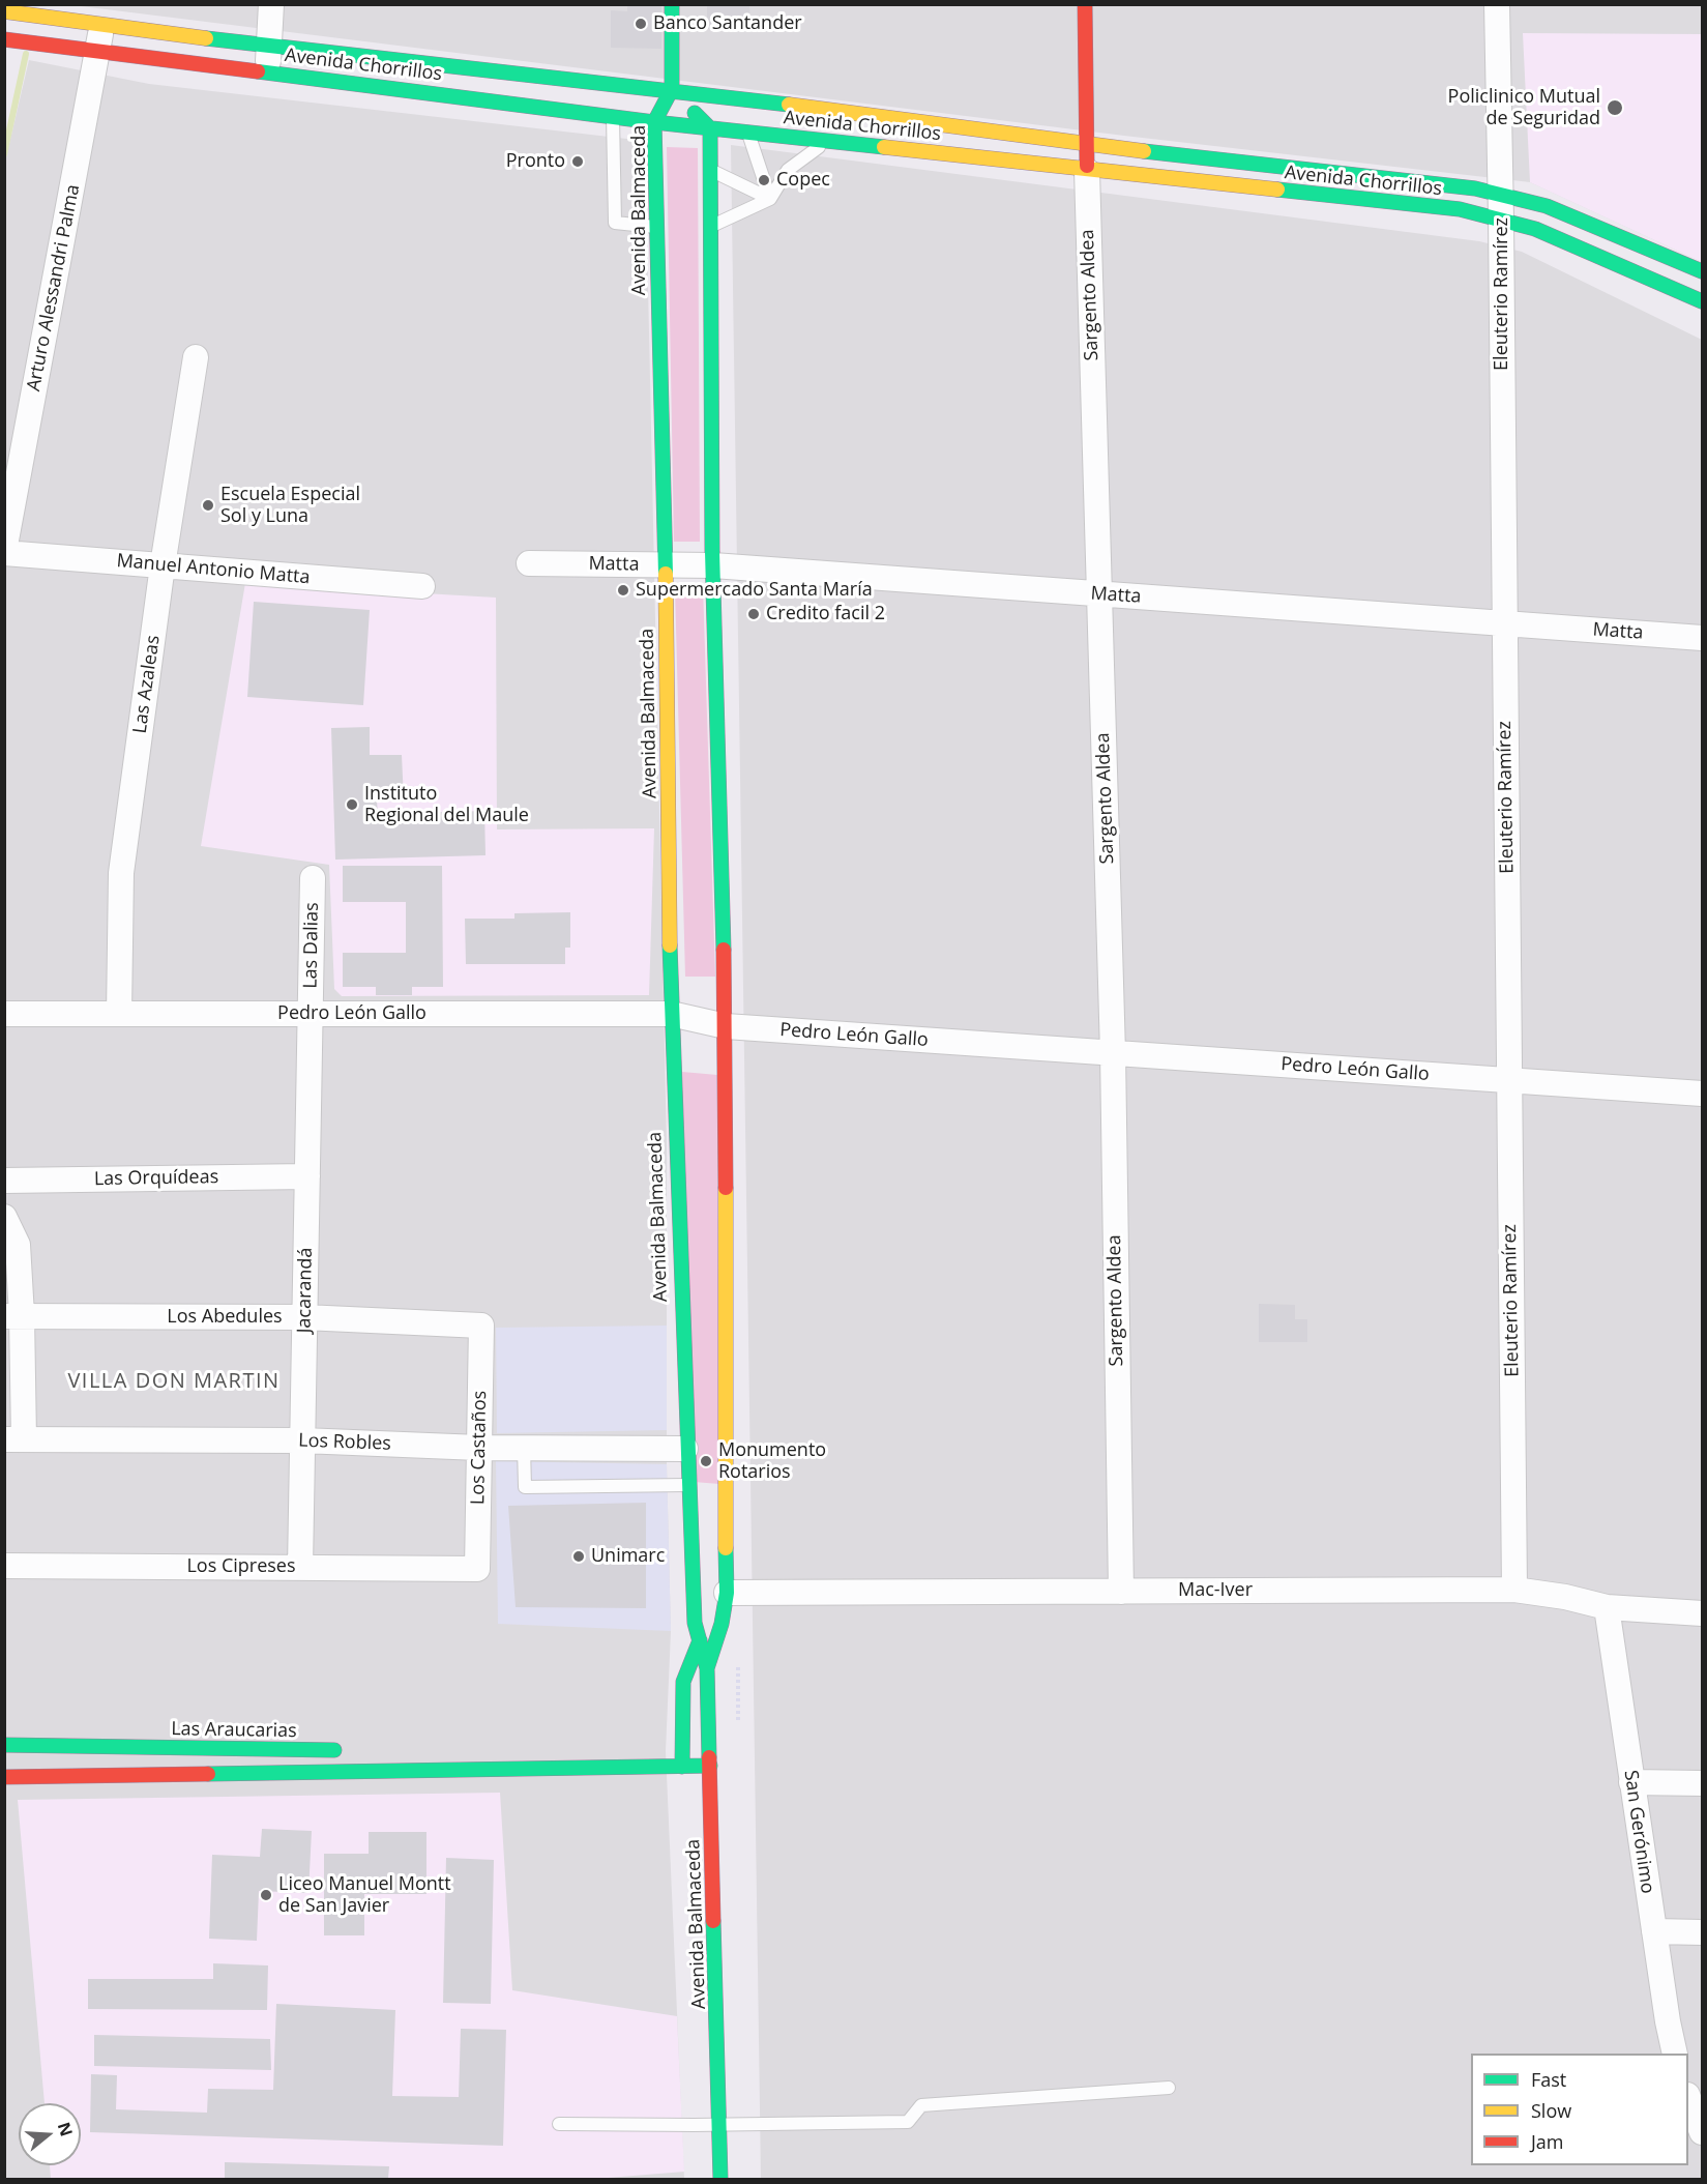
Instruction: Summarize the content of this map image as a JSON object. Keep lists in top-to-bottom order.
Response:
{
  "streets": {
    "main road": [
      "Avenida Chorrillos",
      "Avenida Balmaceda",
      "Sargento Aldea",
      "Las Araucarias"
    ],
    "street": [
      "Arturo Alessandri Palma",
      "Eleuterio Ramírez",
      "Matta",
      "Manuel Antonio Matta",
      "Las Azaleas",
      "Las Dalias",
      "Pedro León Gallo",
      "Las Orquídeas",
      "Jacarandá",
      "Los Abedules",
      "Los Robles",
      "Los Castaños",
      "Los Cipreses",
      "Mac-Iver",
      "San Gerónimo"
    ]
  },
  "crossings": [
    ["Avenida Chorrillos", "Avenida Balmaceda"],
    ["Avenida Chorrillos", "Arturo Alessandri Palma"],
    ["Avenida Chorrillos", "Eleuterio Ramírez"],
    ["Avenida Chorrillos", "Sargento Aldea"],
    ["Avenida Balmaceda", "Matta"],
    ["Avenida Balmaceda", "Pedro León Gallo"],
    ["Avenida Balmaceda", "Los Robles"],
    ["Avenida Balmaceda", "Mac-Iver"],
    ["Arturo Alessandri Palma", "Manuel Antonio Matta"],
    ["Eleuterio Ramírez", "Matta"],
    ["Eleuterio Ramírez", "Pedro León Gallo"],
    ["Eleuterio Ramírez", "Mac-Iver"],
    ["Sargento Aldea", "Matta"],
    ["Sargento Aldea", "Pedro León Gallo"],
    ["Sargento Aldea", "Mac-Iver"],
    ["Manuel Antonio Matta", "Las Azaleas"],
    ["Las Azaleas", "Pedro León Gallo"],
    ["Las Dalias", "Pedro León Gallo"],
    ["Las Dalias", "Jacarandá"],
    ["Pedro León Gallo", "Jacarandá"],
    ["Las Orquídeas", "Jacarandá"],
    ["Jacarandá", "Los Abedules"],
    ["Jacarandá", "Los Robles"],
    ["Jacarandá", "Los Cipreses"],
    ["Los Abedules", "Los Castaños"],
    ["Los Robles", "Los Castaños"],
    ["Los Castaños", "Los Cipreses"],
    ["Mac-Iver", "San Gerónimo"]
  ],
  "districts": ["VILLA DON MARTIN"],
  "places": [
    "Banco Santander",
    "Policlinico Mutual de Seguridad",
    "Pronto",
    "Copec",
    "Escuela Especial Sol y Luna",
    "Supermercado Santa María",
    "Credito facil 2",
    "Instituto Regional del Maule",
    "Monumento Rotarios",
    "Unimarc",
    "Liceo Manuel Montt de San Javier"
  ],
  "legend": ["Fast", "Slow", "Jam"],
  "north": "right"
}
